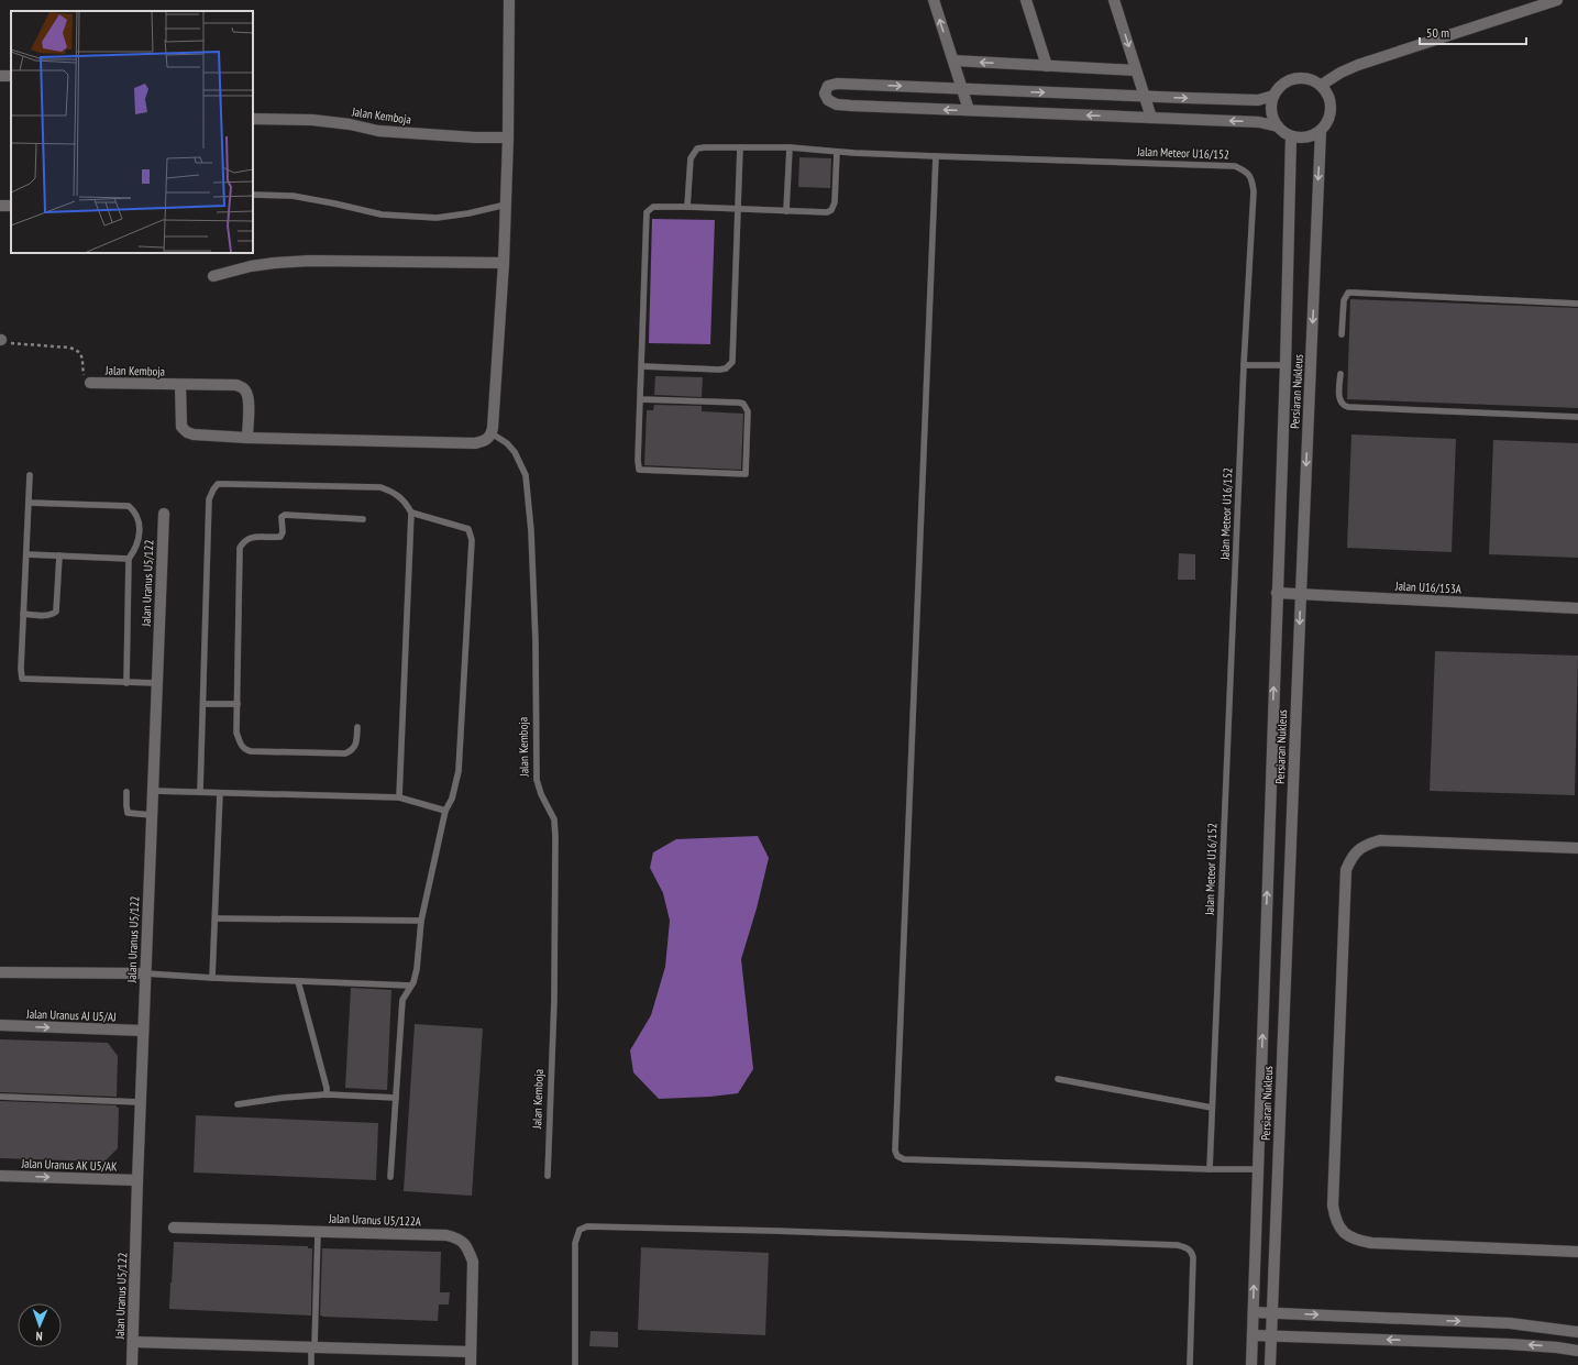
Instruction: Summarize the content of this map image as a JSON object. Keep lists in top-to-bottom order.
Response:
{
  "streets": {
    "street": [
      "Jalan Kemboja",
      "Persiaran Nukleus",
      "Jalan Uranus U5/122",
      "Jalan U16/153A",
      "Jalan Uranus AJ U5/AJ",
      "Jalan Uranus AK U5/AK",
      "Jalan Uranus U5/122A"
    ],
    "lane": ["Jalan Meteor U16/152"]
  },
  "crossings": [
    ["Persiaran Nukleus", "Jalan U16/153A"],
    ["Jalan Uranus U5/122", "Jalan Uranus AJ U5/AJ"],
    ["Jalan Uranus U5/122", "Jalan Uranus AK U5/AK"]
  ],
  "one_way": ["Jalan Uranus AK U5/AK"],
  "scale_bar": "50 m",
  "north": "bottom"
}
